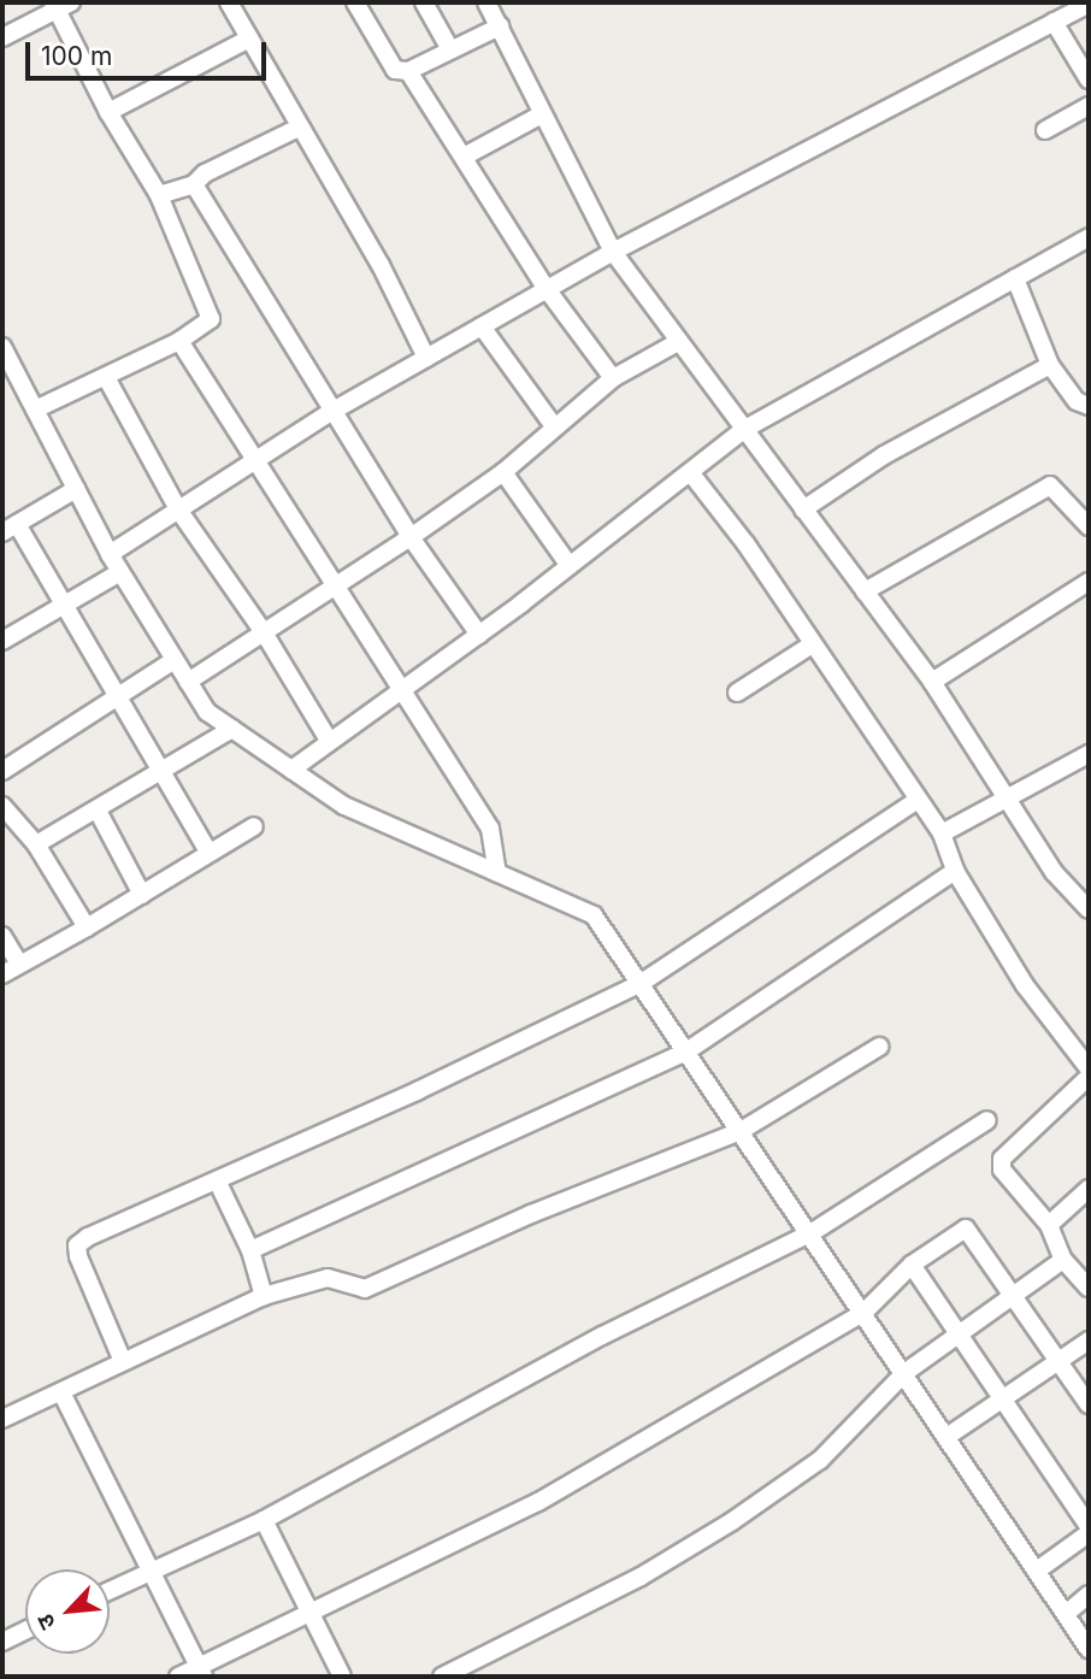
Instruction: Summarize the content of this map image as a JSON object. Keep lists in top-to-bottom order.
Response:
{
  "scale_bar": "100 m",
  "north": "bottom left"
}
